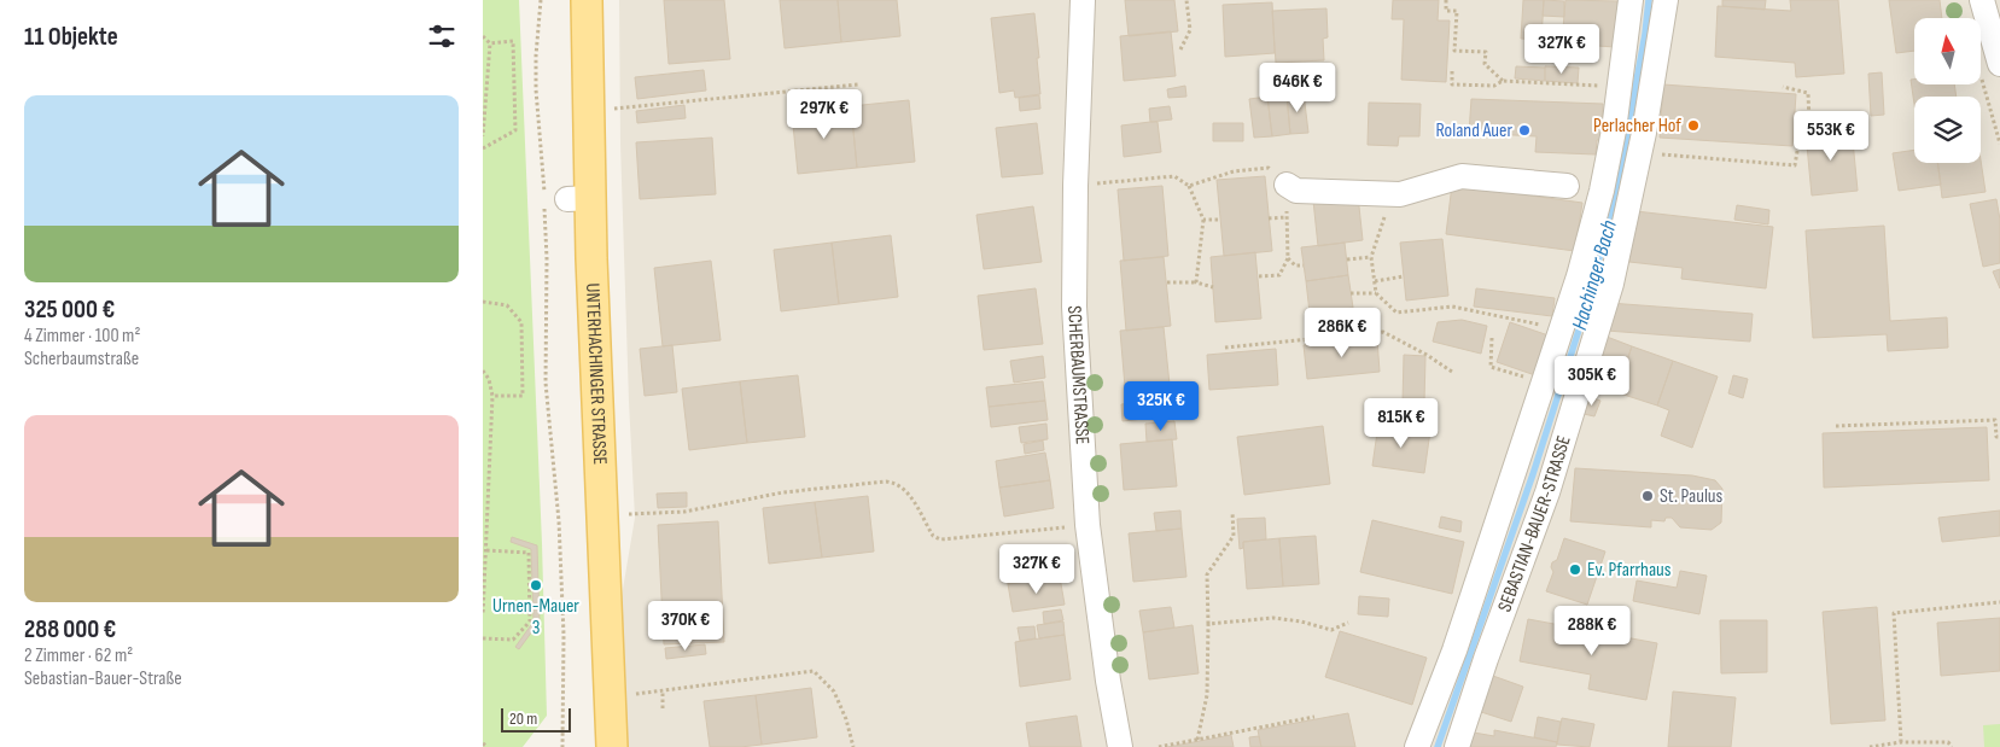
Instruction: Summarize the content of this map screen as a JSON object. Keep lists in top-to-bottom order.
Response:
{
  "streets": {
    "main road": ["UNTERHACHINGER STRASSE"],
    "street": ["SCHERBAUMSTRASSE", "SEBASTIAN-BAUER-STRASSE"]
  },
  "water": ["Hachinger Bach"],
  "places": [
    "Perlacher Hof",
    "Roland Auer",
    "St. Paulus",
    "Ev. Pfarrhaus",
    "Urnen-Mauer 3"
  ],
  "scale_bar": "20 m",
  "north": "top",
  "page": {
    "heading": "11 Objekte",
    "price": [
      "327K €",
      "646K €",
      "297K €",
      "553K €",
      "286K €",
      "305K €",
      "325K €",
      "815K €",
      "327K €",
      "370K €",
      "288K €"
    ],
    "list": [
      {
        "name": "325 000 €",
        "note": "4 Zimmer · 100 m² · Scherbaumstraße"
      },
      {
        "name": "288 000 €",
        "note": "2 Zimmer · 62 m² · Sebastian-Bauer-Straße"
      }
    ],
    "scale": "20 m"
  }
}
